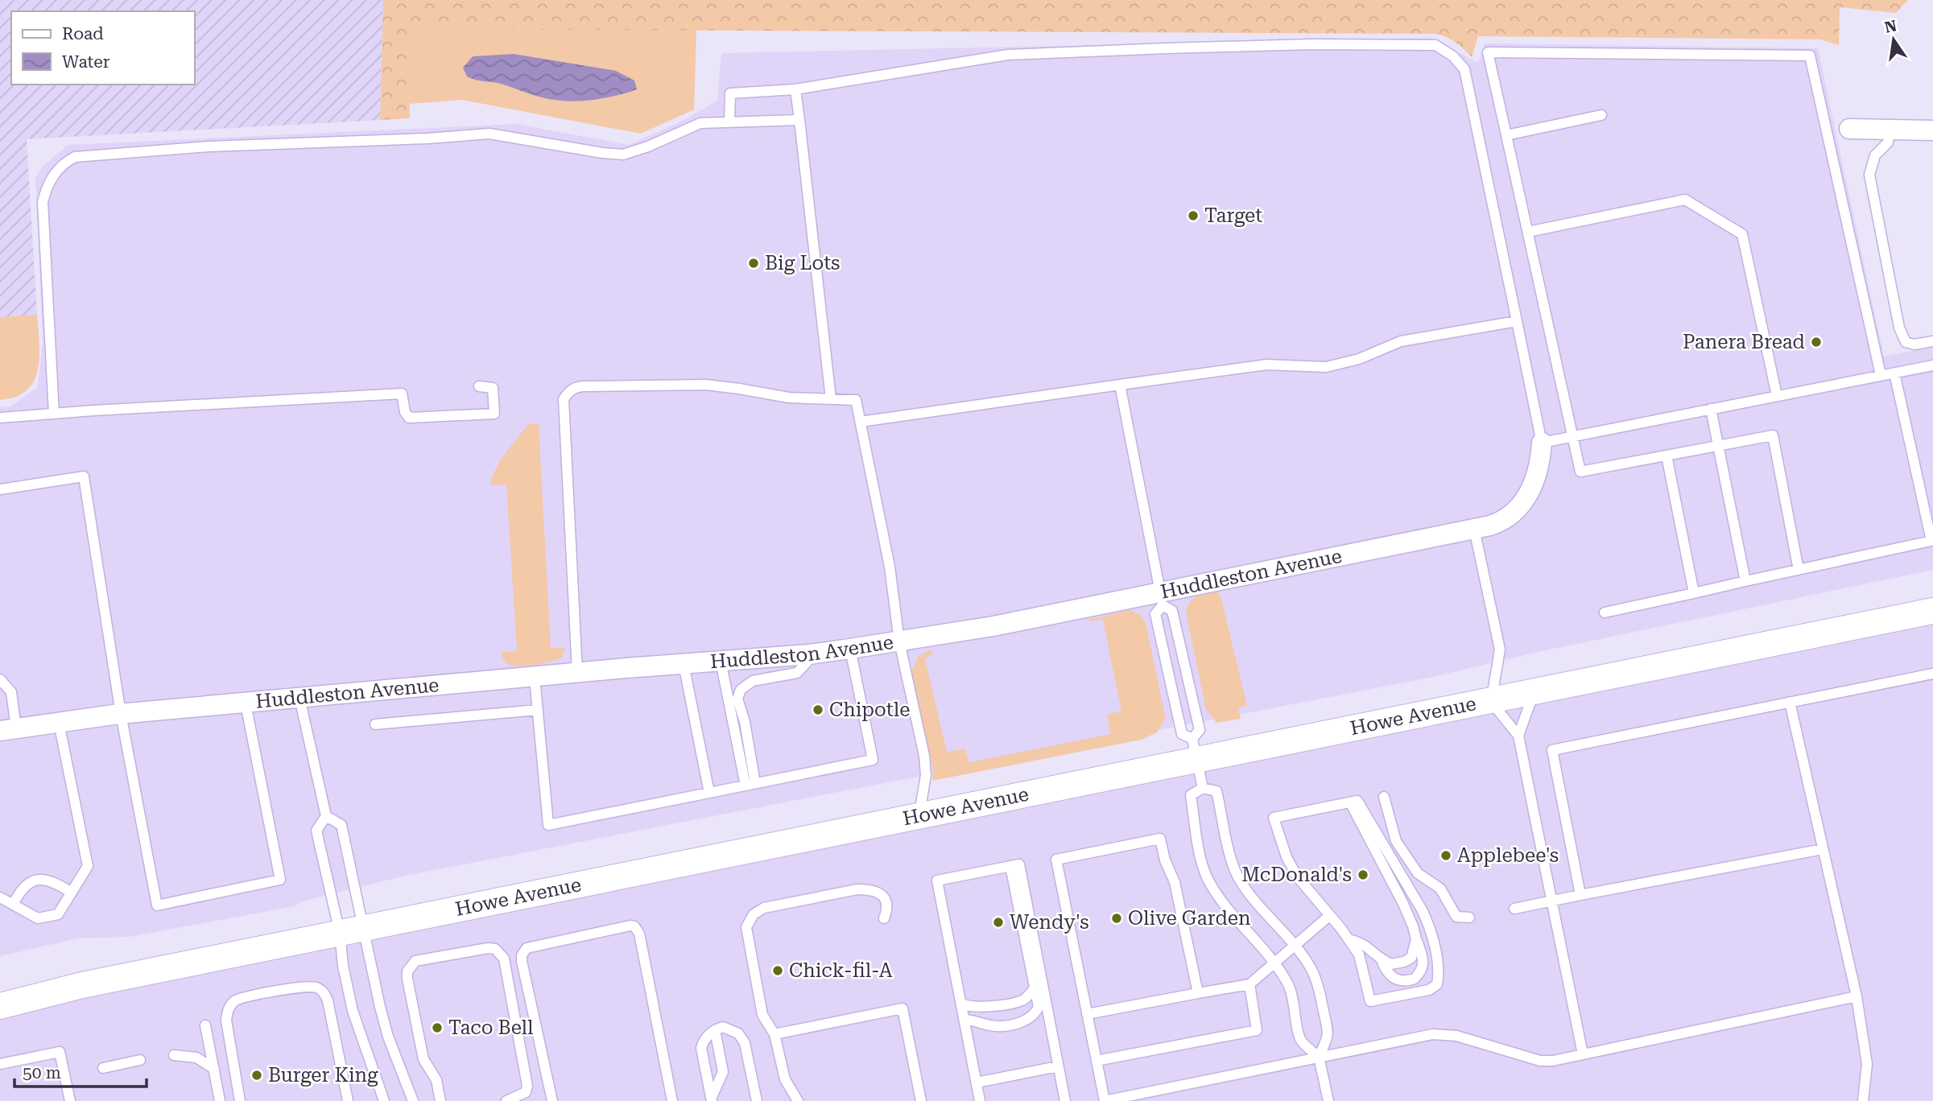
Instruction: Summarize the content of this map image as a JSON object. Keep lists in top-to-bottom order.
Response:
{
  "streets": {
    "street": ["Huddleston Avenue", "Howe Avenue"]
  },
  "places": [
    "Target",
    "Big Lots",
    "Panera Bread",
    "Chipotle",
    "Applebee's",
    "McDonald's",
    "Olive Garden",
    "Wendy's",
    "Chick-fil-A",
    "Taco Bell",
    "Burger King"
  ],
  "legend": ["Road", "Water"],
  "scale_bar": "50 m",
  "north": "top"
}
